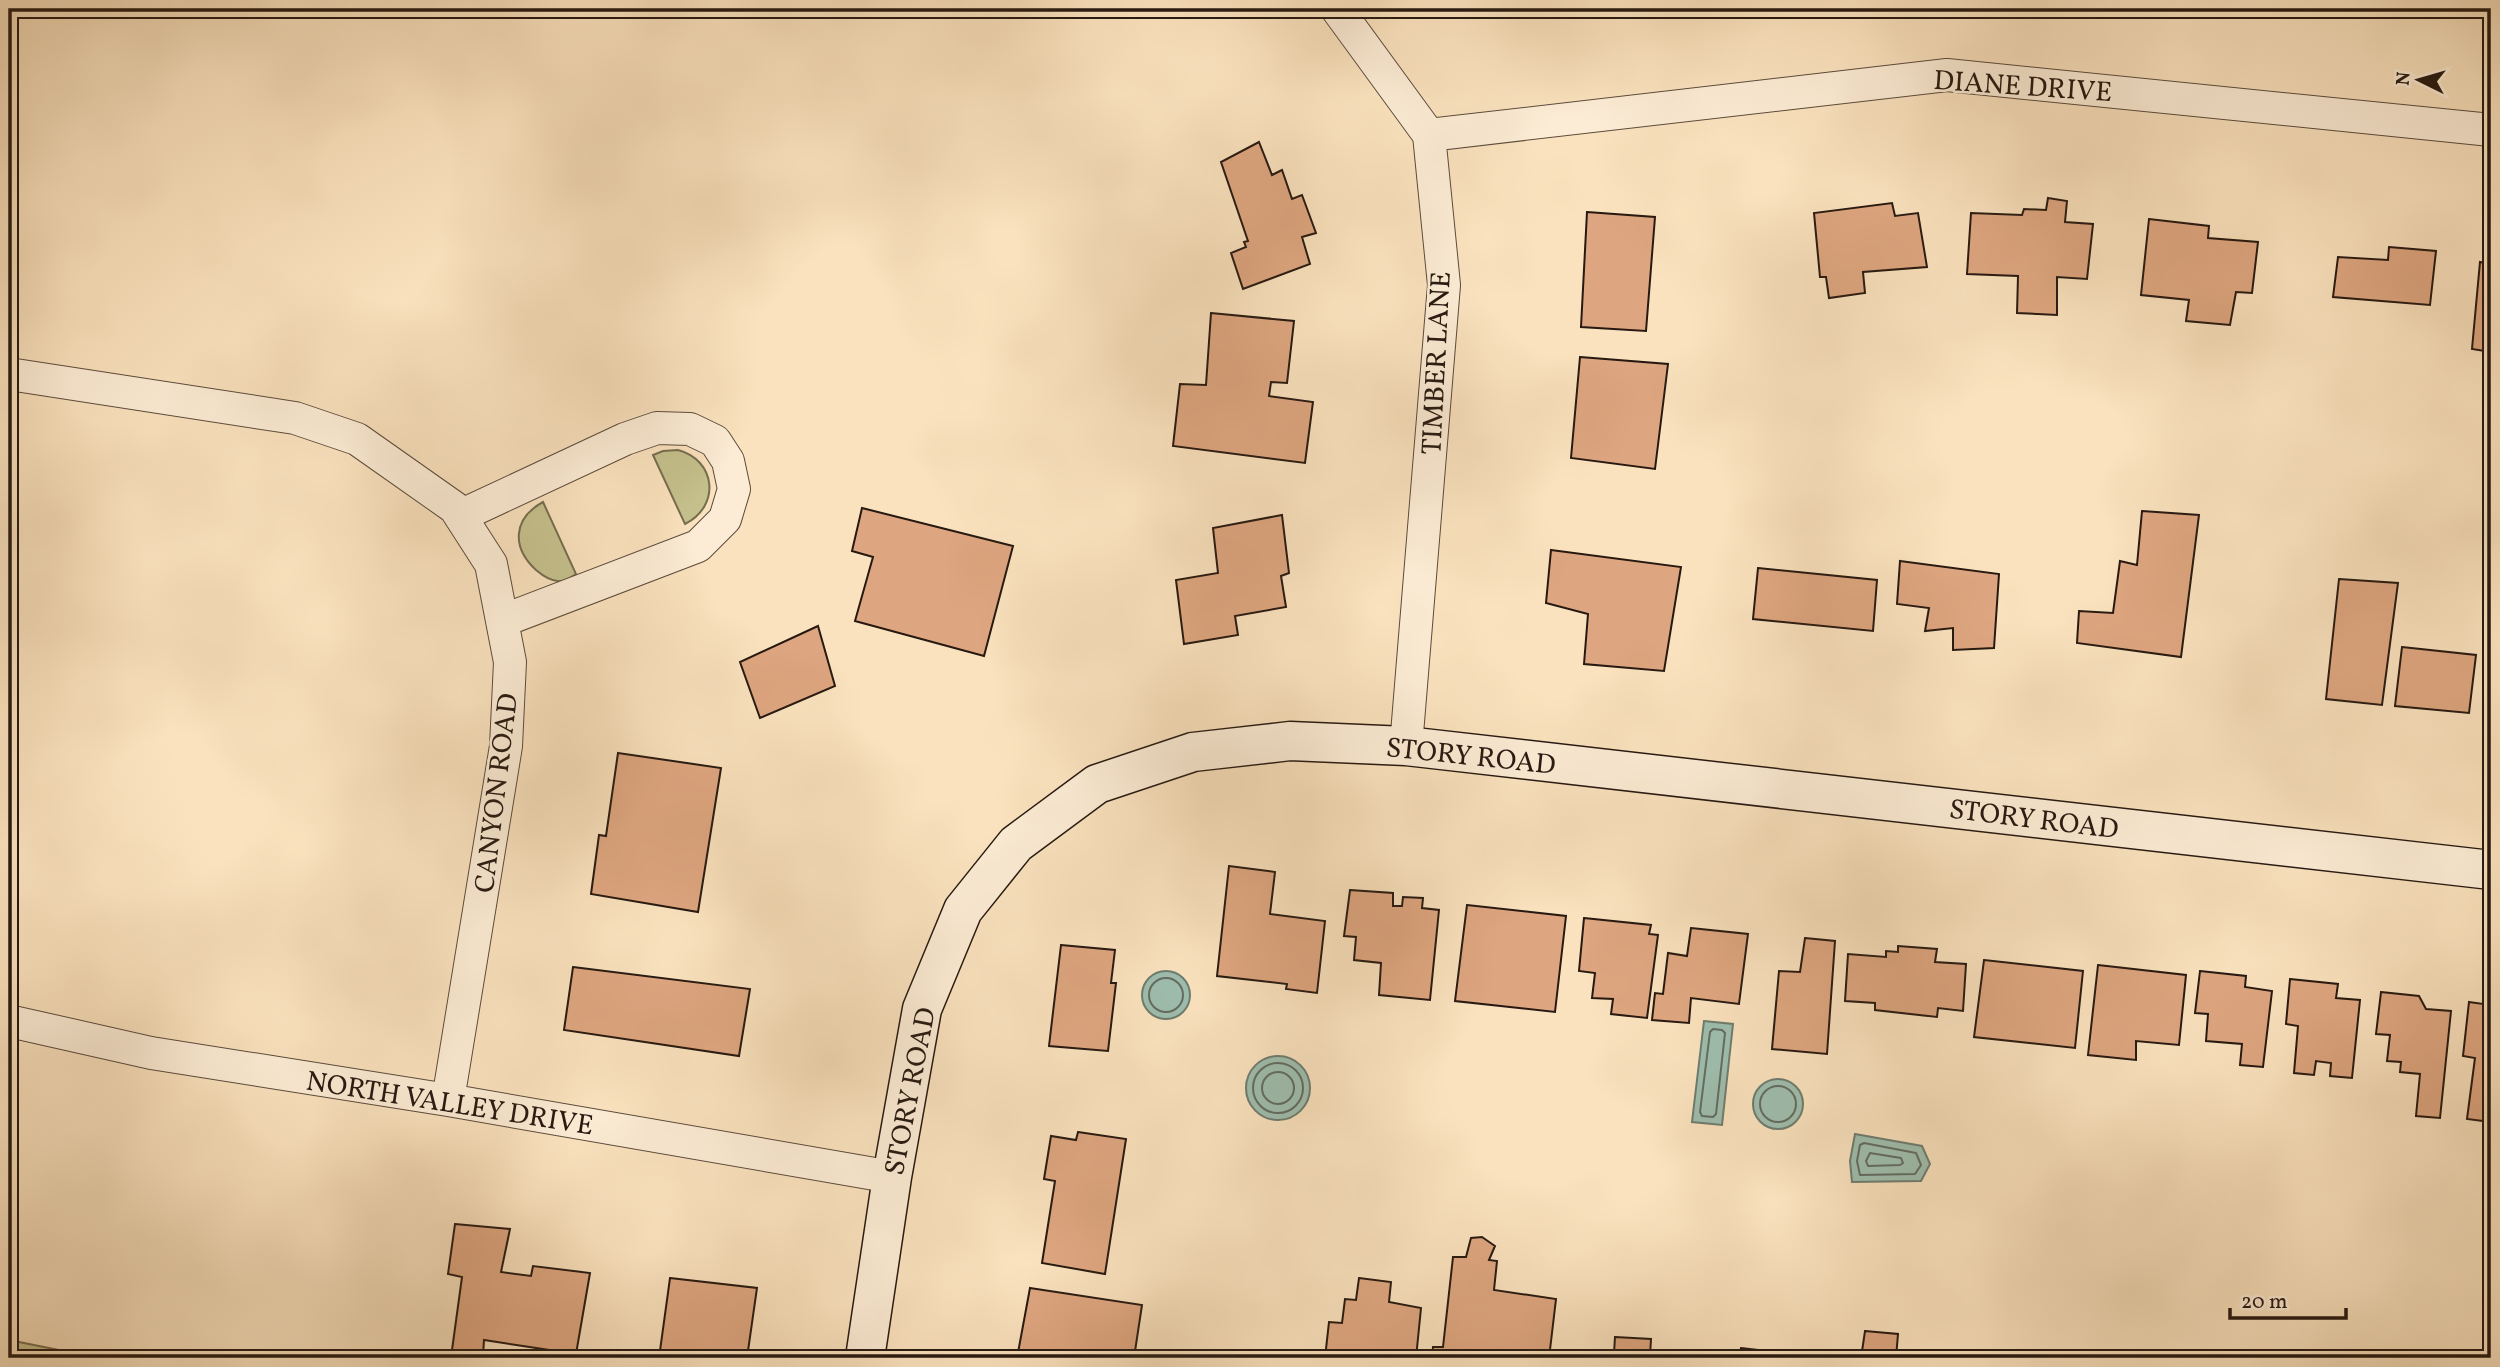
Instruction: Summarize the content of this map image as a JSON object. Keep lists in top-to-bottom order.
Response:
{
  "streets": {
    "street": [
      "DIANE DRIVE",
      "TIMBER LANE",
      "STORY ROAD",
      "CANYON ROAD",
      "NORTH VALLEY DRIVE"
    ]
  },
  "crossings": [
    ["DIANE DRIVE", "TIMBER LANE"],
    ["TIMBER LANE", "STORY ROAD"],
    ["STORY ROAD", "NORTH VALLEY DRIVE"],
    ["CANYON ROAD", "NORTH VALLEY DRIVE"]
  ],
  "scale_bar": "20 m",
  "north": "left"
}
